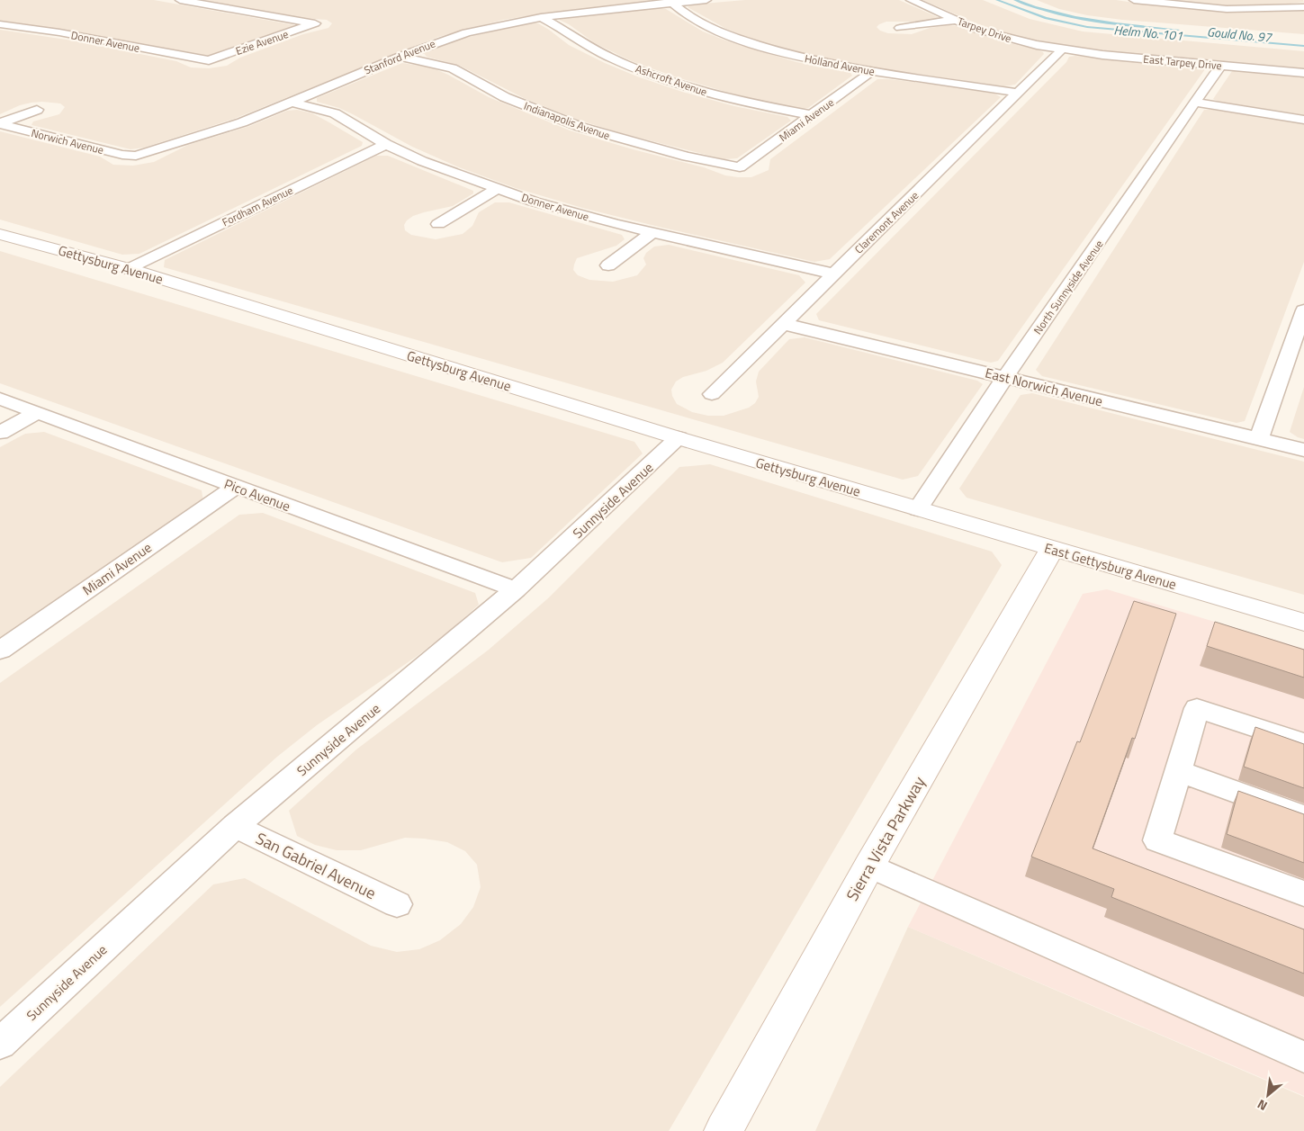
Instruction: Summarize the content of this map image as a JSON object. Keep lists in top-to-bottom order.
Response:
{
  "streets": {
    "street": [
      "Tarpey Drive",
      "Donner Avenue",
      "Ezie Avenue",
      "Stanford Avenue",
      "East Tarpey Drive",
      "Holland Avenue",
      "Ashcroft Avenue",
      "Miami Avenue",
      "Indianapolis Avenue",
      "Norwich Avenue",
      "Fordham Avenue",
      "Claremont Avenue",
      "Gettysburg Avenue",
      "North Sunnyside Avenue",
      "East Norwich Avenue",
      "Pico Avenue",
      "Sunnyside Avenue",
      "East Gettysburg Avenue",
      "Sierra Vista Parkway",
      "San Gabriel Avenue"
    ]
  },
  "crossings": [
    ["Tarpey Drive", "East Tarpey Drive"],
    ["Tarpey Drive", "Claremont Avenue"],
    ["Donner Avenue", "Ezie Avenue"],
    ["Donner Avenue", "Stanford Avenue"],
    ["Donner Avenue", "Fordham Avenue"],
    ["Donner Avenue", "Claremont Avenue"],
    ["Stanford Avenue", "Holland Avenue"],
    ["Stanford Avenue", "Ashcroft Avenue"],
    ["Stanford Avenue", "Indianapolis Avenue"],
    ["Stanford Avenue", "Norwich Avenue"],
    ["East Tarpey Drive", "Claremont Avenue"],
    ["East Tarpey Drive", "North Sunnyside Avenue"],
    ["Holland Avenue", "Miami Avenue"],
    ["Holland Avenue", "Claremont Avenue"],
    ["Ashcroft Avenue", "Miami Avenue"],
    ["Miami Avenue", "Indianapolis Avenue"],
    ["Miami Avenue", "Pico Avenue"],
    ["Fordham Avenue", "Gettysburg Avenue"],
    ["Claremont Avenue", "East Norwich Avenue"],
    ["Gettysburg Avenue", "North Sunnyside Avenue"],
    ["Gettysburg Avenue", "Sunnyside Avenue"],
    ["Gettysburg Avenue", "East Gettysburg Avenue"],
    ["North Sunnyside Avenue", "East Norwich Avenue"],
    ["North Sunnyside Avenue", "East Gettysburg Avenue"],
    ["Pico Avenue", "Sunnyside Avenue"],
    ["Sunnyside Avenue", "San Gabriel Avenue"],
    ["East Gettysburg Avenue", "Sierra Vista Parkway"]
  ],
  "water": ["Helm No. 101", "Gould No. 97"],
  "north": "bottom left"
}
